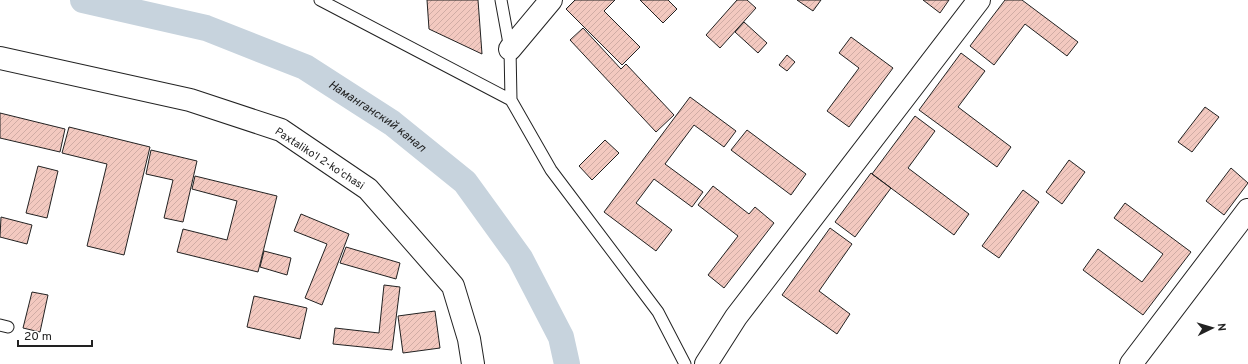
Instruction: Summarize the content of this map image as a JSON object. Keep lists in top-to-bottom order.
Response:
{
  "streets": {
    "street": ["Paxtalikoʻl 2-koʻchasi"]
  },
  "water": ["Наманганский канал"],
  "scale_bar": "20 m",
  "north": "right"
}
